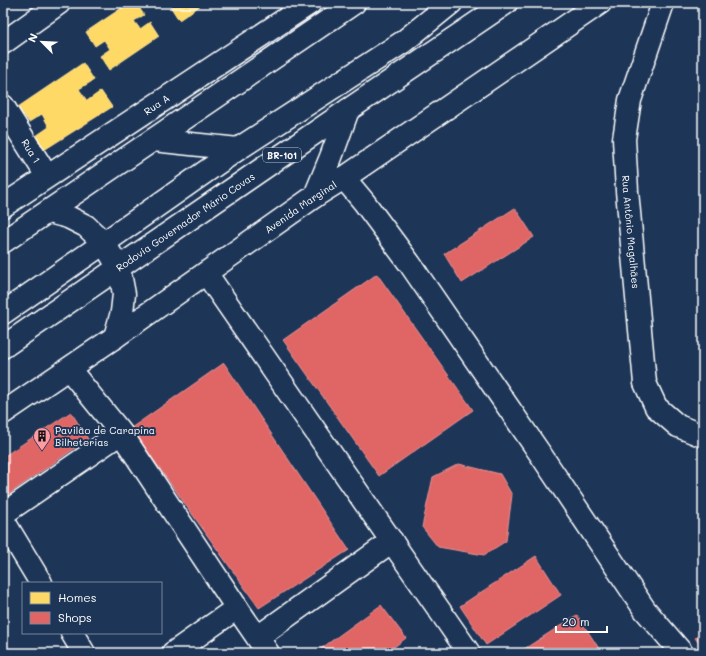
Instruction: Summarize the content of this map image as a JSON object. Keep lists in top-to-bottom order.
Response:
{
  "streets": {
    "street": [
      "Rua A",
      "Rua 1",
      "BR-101",
      "Avenida Marginal",
      "Rodovia Governador Mário Covas",
      "Rua Antônio Magalhães"
    ]
  },
  "crossings": [
    ["Rua A", "Rua 1"]
  ],
  "places": {
    "building": ["Pavilão de Carapina Bilheterias"]
  },
  "legend": ["Homes", "Shops"],
  "scale_bar": "20 m",
  "north": "top left"
}
